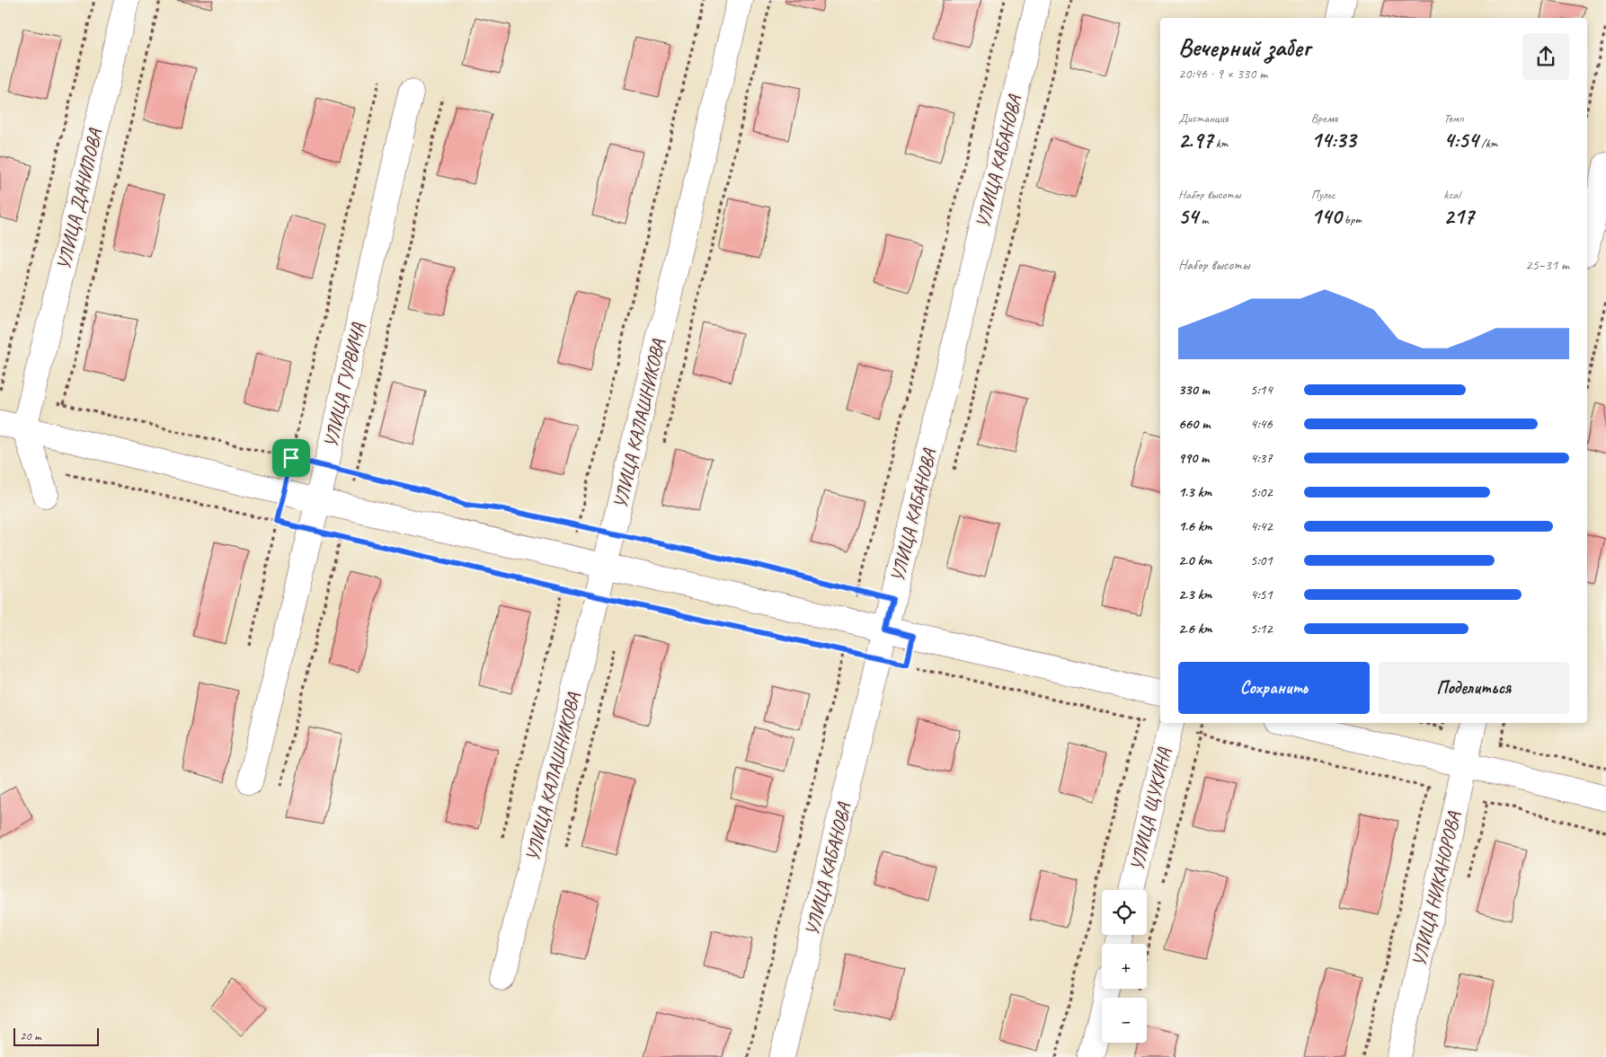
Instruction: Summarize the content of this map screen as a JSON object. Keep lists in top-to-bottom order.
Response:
{
  "streets": {
    "street": [
      "УЛИЦА КАБАНОВА",
      "УЛИЦА ДАНИЛОВА",
      "УЛИЦА ГУРВИЧА",
      "УЛИЦА КАЛАШНИКОВА",
      "УЛИЦА ЩУКИНА",
      "УЛИЦА НИКАНОРОВА"
    ]
  },
  "scale_bar": "20 m",
  "page": {
    "heading": ["Вечерний забег", "20:46 · 9 × 330 m"],
    "stats": [
      ["Дистанция", "2.97 km"],
      ["Время", "14:33"],
      ["Темп", "4:54 /km"],
      ["Набор высоты", "54 m"],
      ["Пульс", "140 bpm"],
      ["kcal", "217"]
    ],
    "chart": ["Набор высоты", "25–31 m"],
    "list": [
      {
        "name": "330 m",
        "note": "5:14"
      },
      {
        "name": "660 m",
        "note": "4:46"
      },
      {
        "name": "990 m",
        "note": "4:37"
      },
      {
        "name": "1.3 km",
        "note": "5:02"
      },
      {
        "name": "1.6 km",
        "note": "4:42"
      },
      {
        "name": "2.0 km",
        "note": "5:01"
      },
      {
        "name": "2.3 km",
        "note": "4:51"
      },
      {
        "name": "2.6 km",
        "note": "5:12"
      }
    ],
    "buttons": ["Сохранить", "Поделиться"],
    "map_buttons": ["+", "−"],
    "scale": "20 m"
  }
}
